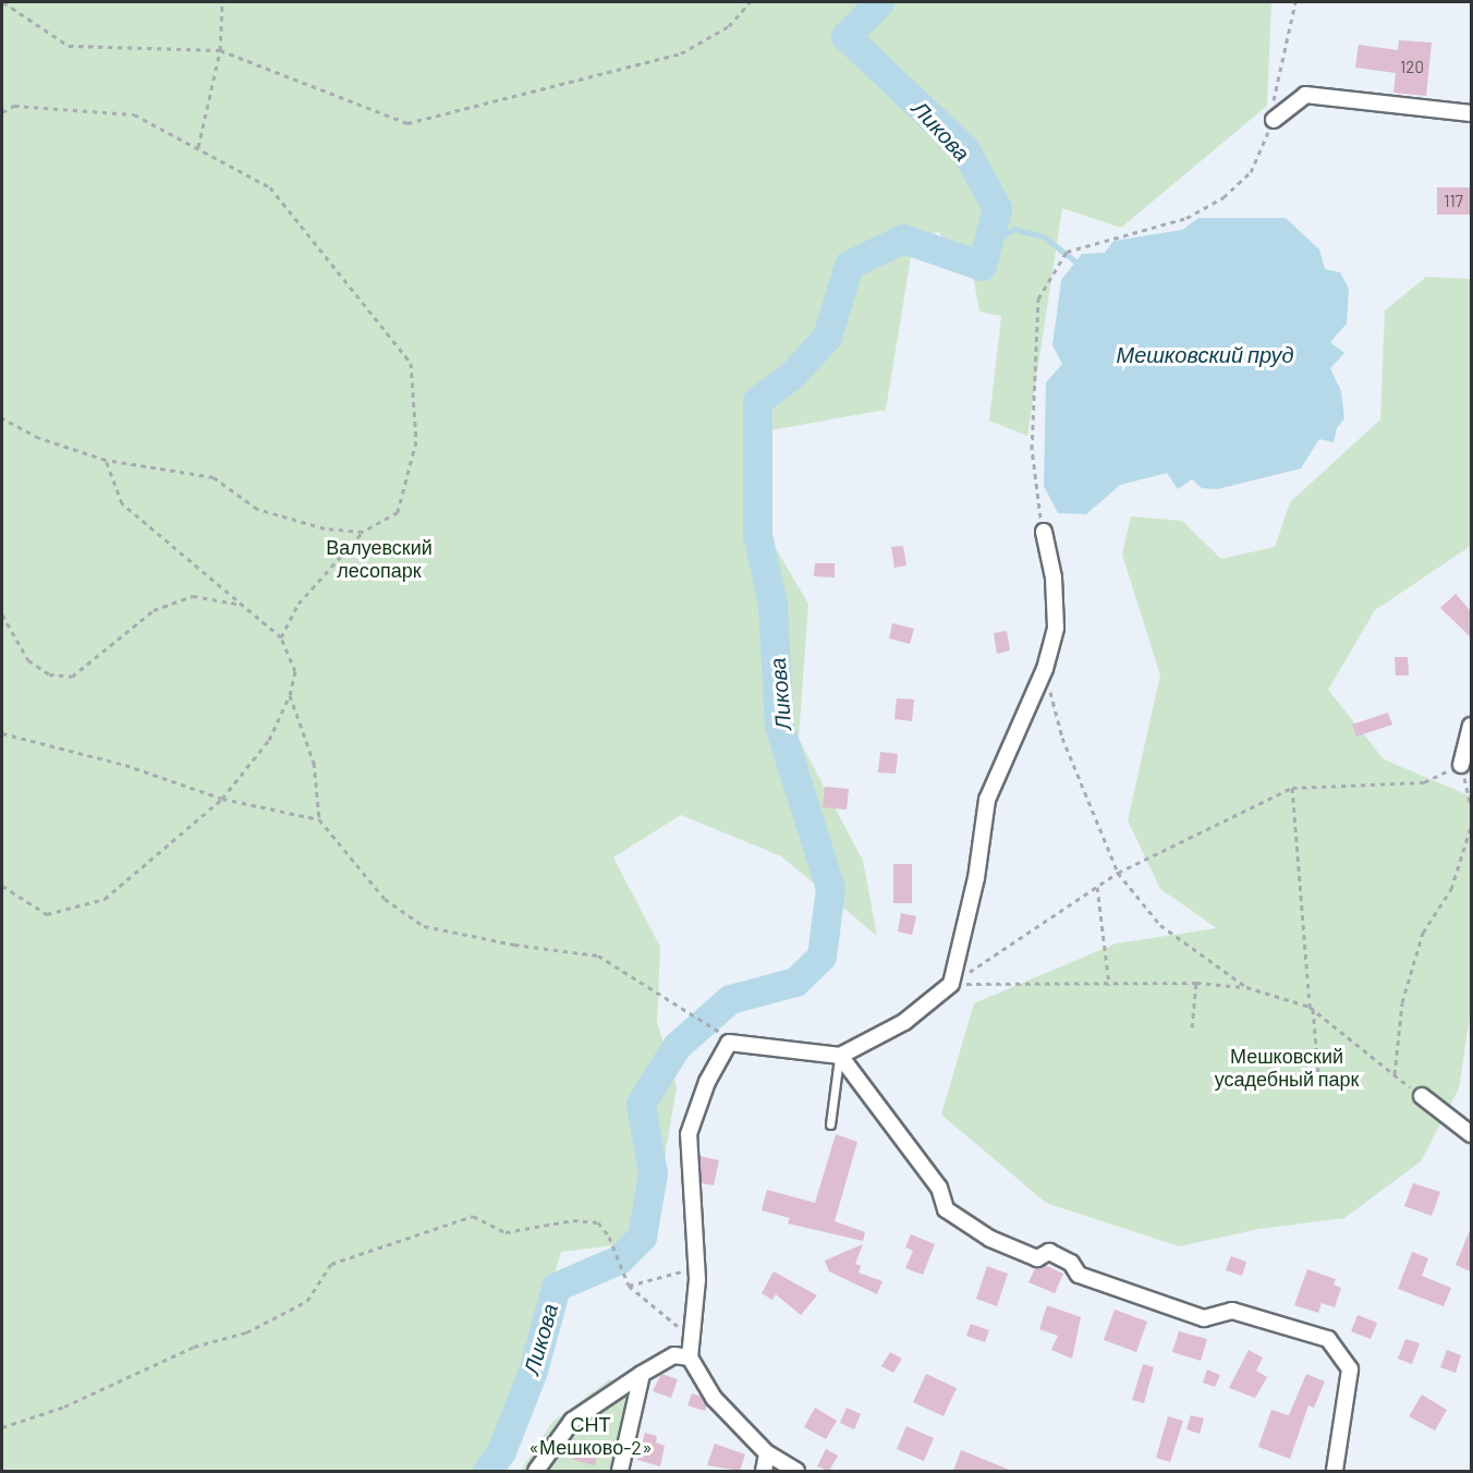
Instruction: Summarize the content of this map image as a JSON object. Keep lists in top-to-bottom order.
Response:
{
  "water": ["Ликова", "Мешковский пруд"],
  "parks": ["Валуевский лесопарк", "Мешковский усадебный парк", "СНТ «Мешково-2»"],
  "house_numbers": ["120", "117"]
}
